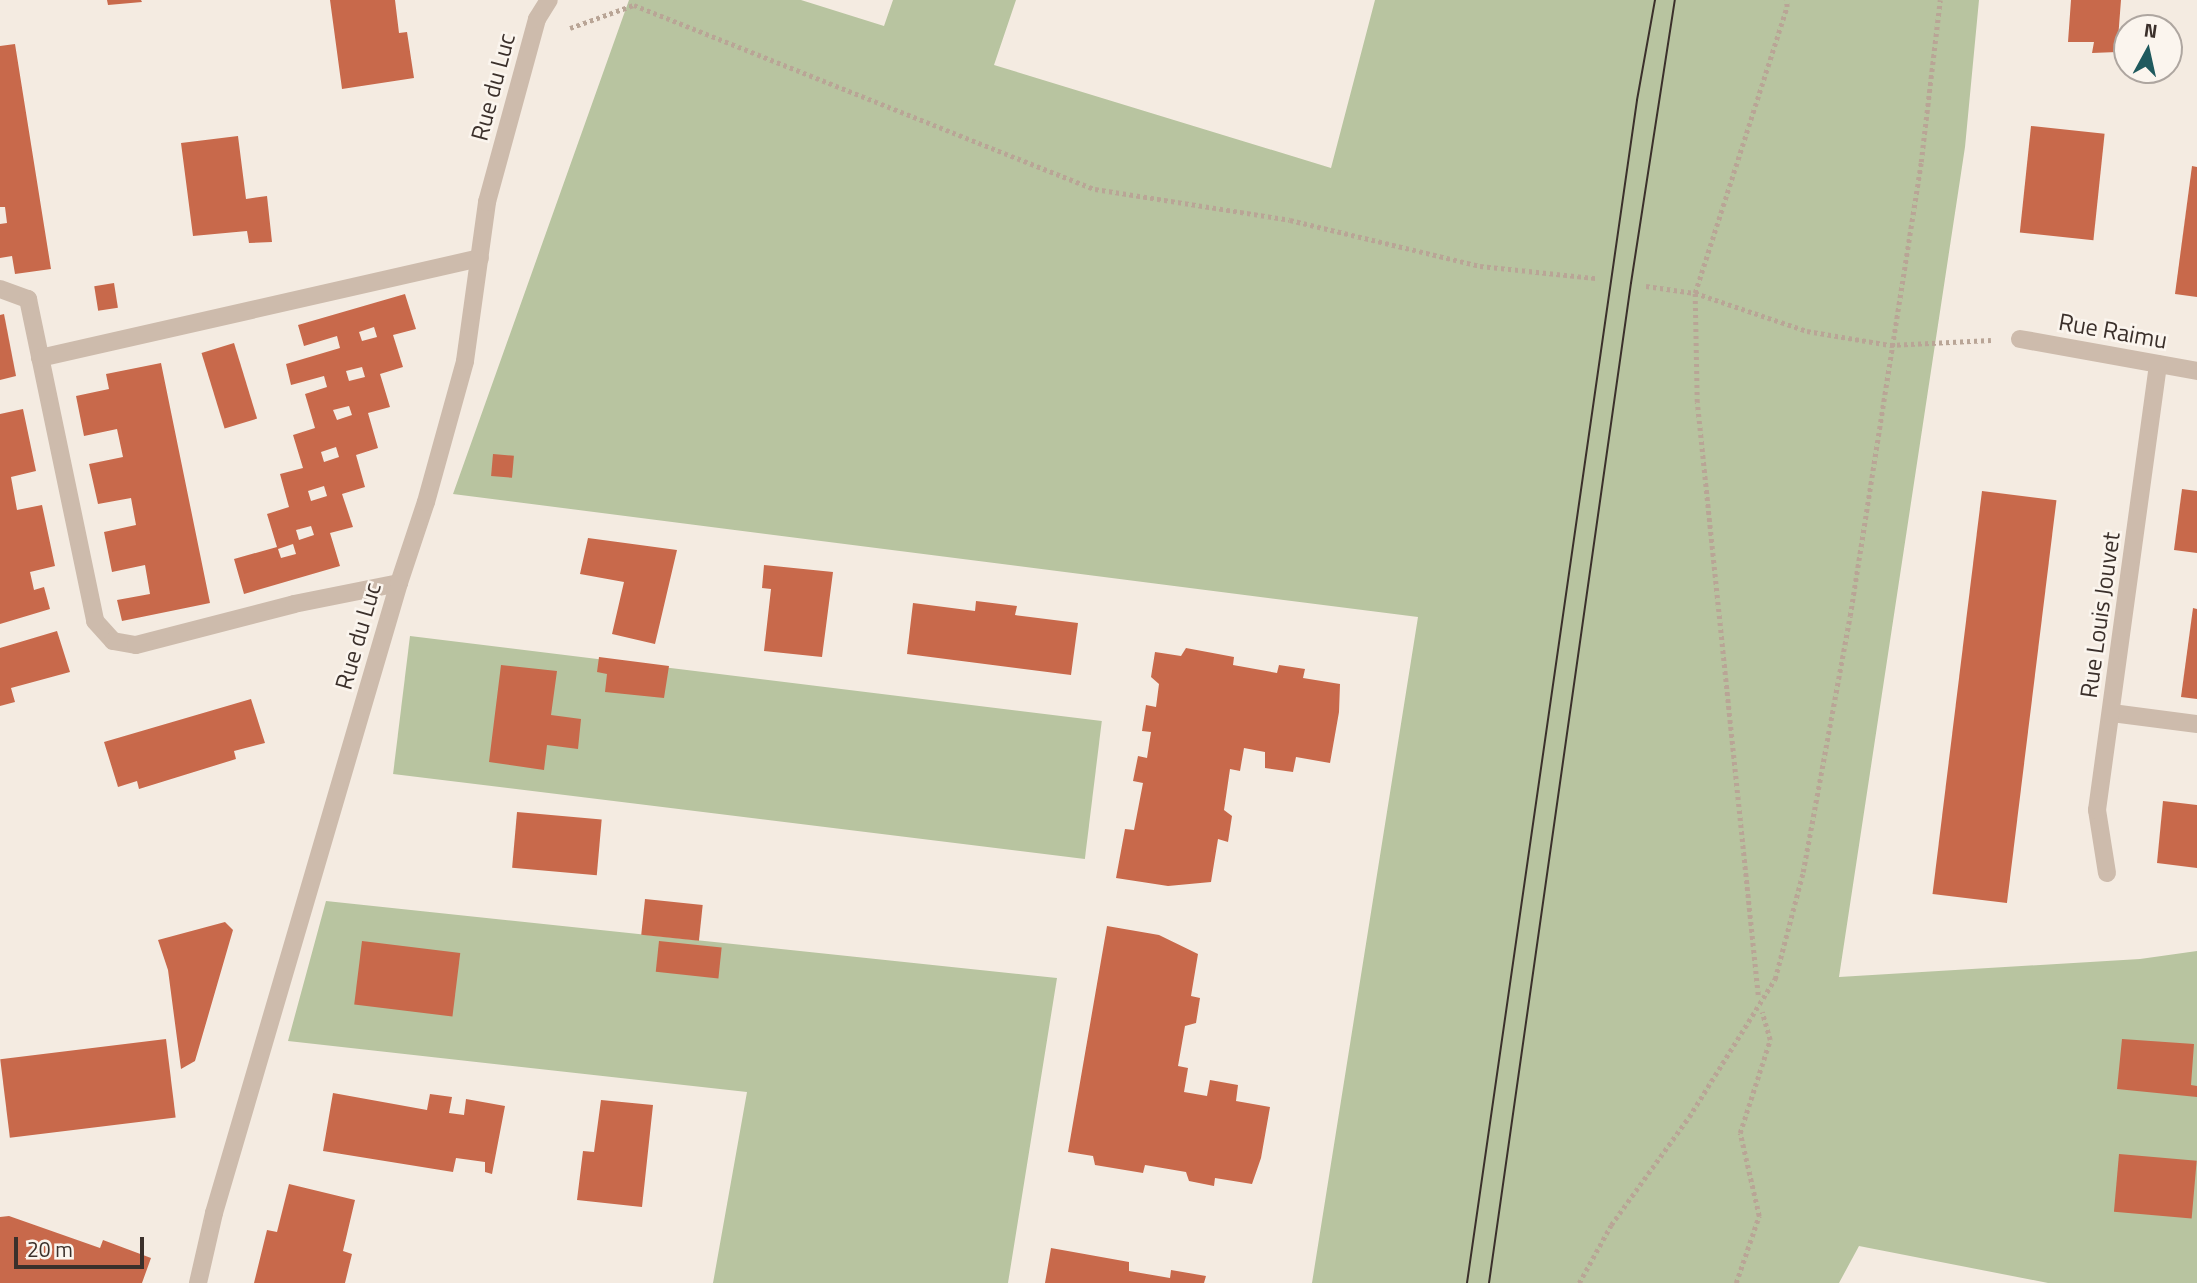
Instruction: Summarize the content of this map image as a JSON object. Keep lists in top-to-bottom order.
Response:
{
  "streets": {
    "street": ["Rue du Luc", "Rue Raimu", "Rue Louis Jouvet"]
  },
  "crossings": [
    ["Rue Raimu", "Rue Louis Jouvet"]
  ],
  "scale_bar": "20 m",
  "north": "top"
}
